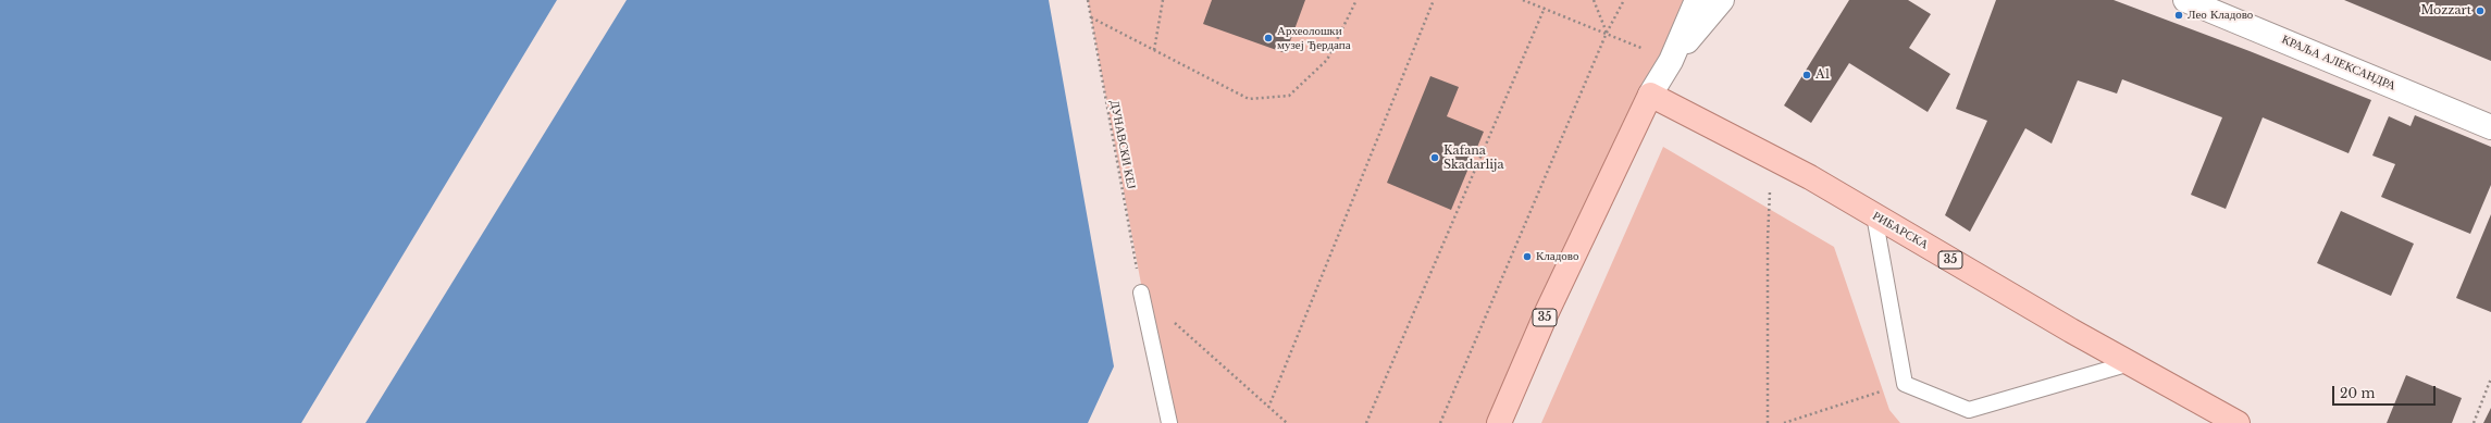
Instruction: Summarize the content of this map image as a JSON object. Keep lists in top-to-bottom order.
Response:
{
  "streets": {
    "main road": ["РИБАРСКА", "35"],
    "street": ["КРАЉА АЛЕКСАНДРА"],
    "path": ["ДУНАВСКИ КЕЈ"]
  },
  "crossings": [
    ["РИБАРСКА", "35"]
  ],
  "places": [
    "Mozzart",
    "Лео Кладово",
    "Археолошки музеј Ђердапа",
    "A1",
    "Kafana Skadarlija",
    "Кладово"
  ],
  "scale_bar": "20 m"
}
